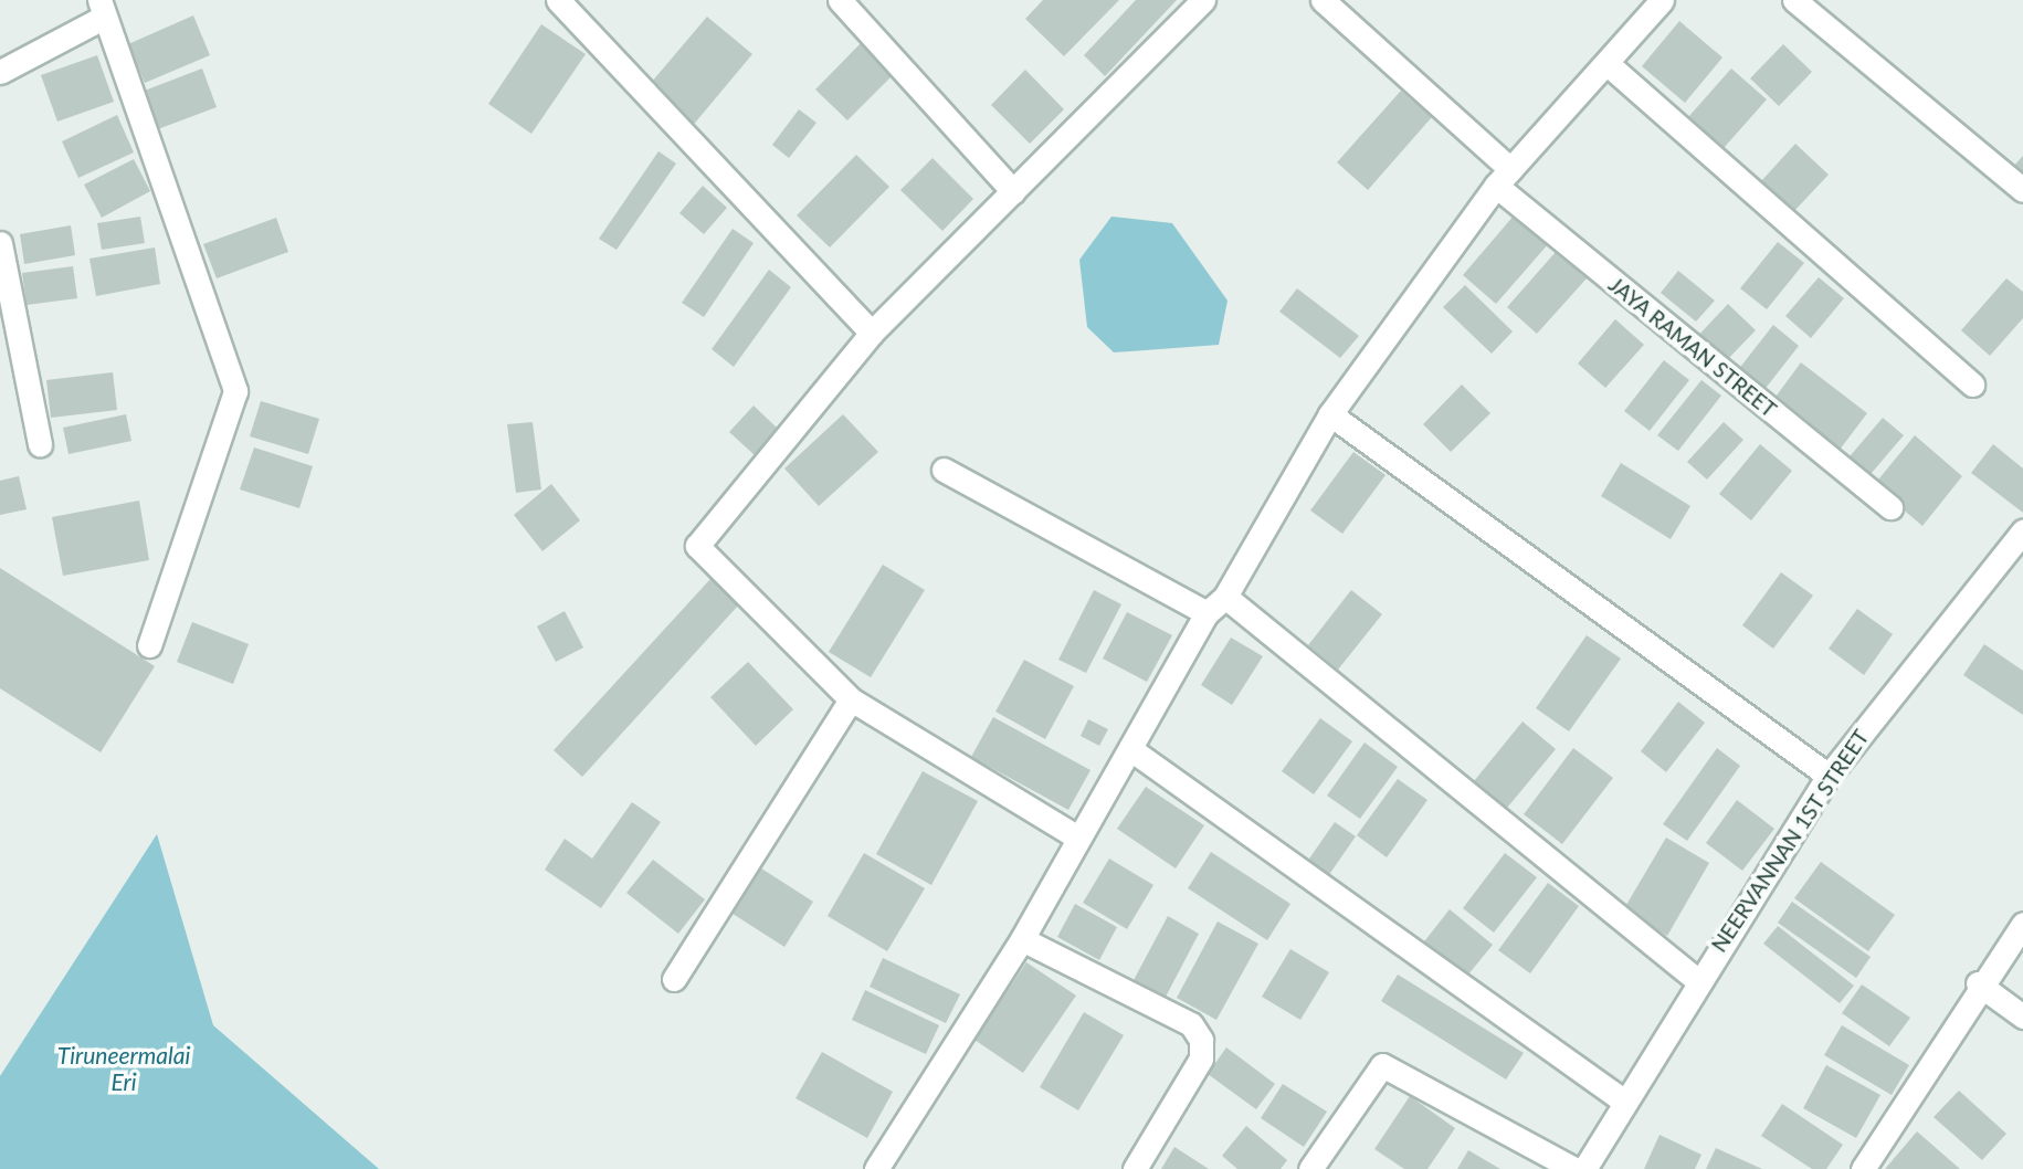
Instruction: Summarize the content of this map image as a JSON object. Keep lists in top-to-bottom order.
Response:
{
  "streets": {
    "street": ["JAYA RAMAN STREET", "NEERVANNAN 1ST STREET"]
  },
  "water": ["Tiruneermalai Eri"]
}
